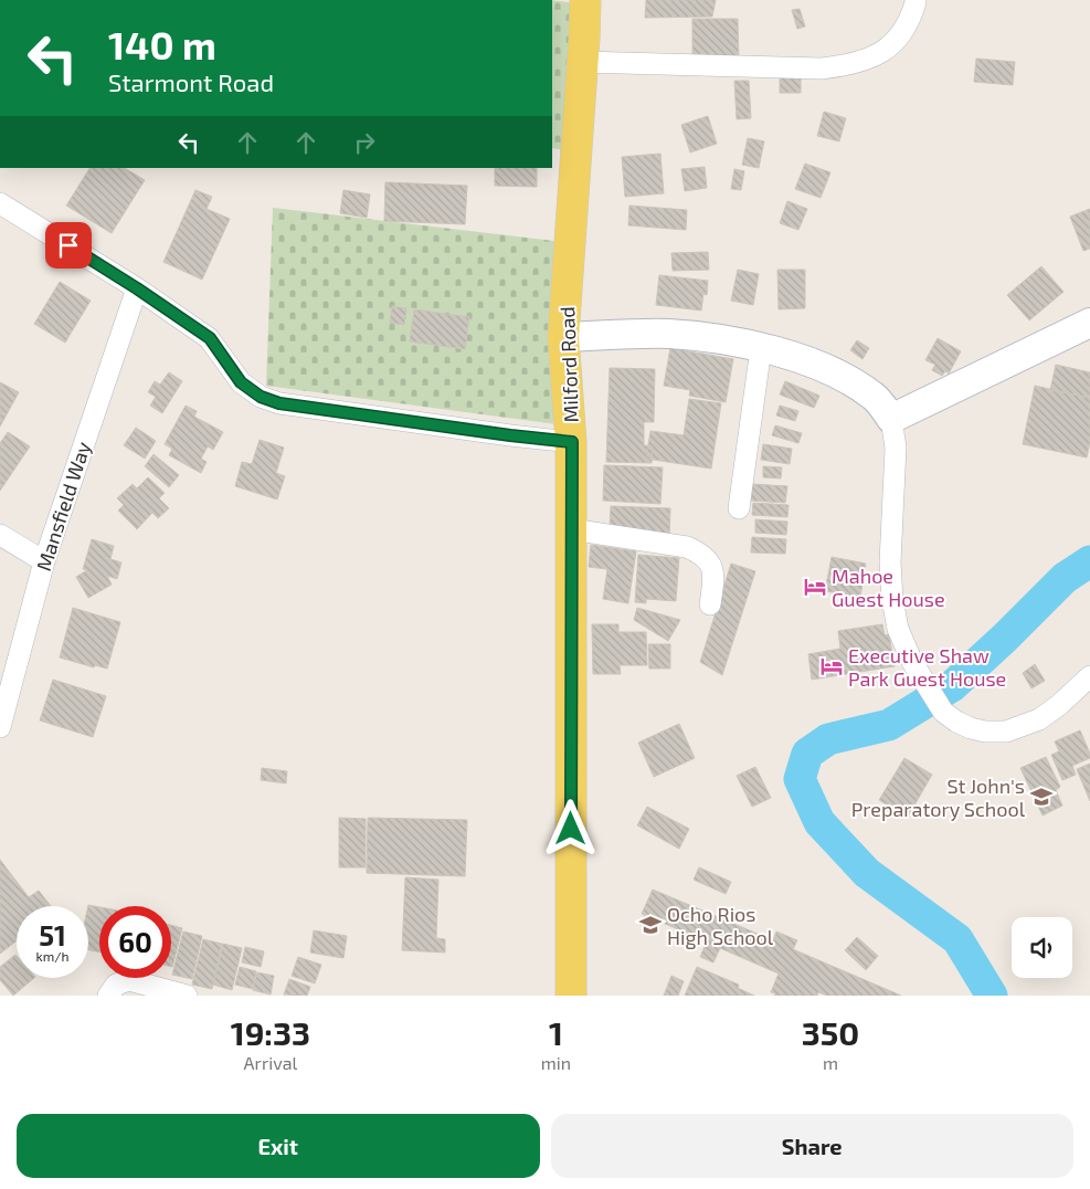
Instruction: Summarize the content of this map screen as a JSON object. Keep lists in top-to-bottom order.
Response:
{
  "streets": {
    "main road": ["Milford Road"],
    "street": ["Mansfield Way"]
  },
  "places": {
    "hotel": ["Mahoe Guest House", "Executive Shaw Park Guest House"],
    "school or university": ["St John's Preparatory School", "Ocho Rios High School"]
  },
  "page": {
    "turn": ["140 m", "Starmont Road"],
    "speed": "51 km/h",
    "limit": "60",
    "eta": [
      "19:33",
      "Arrival",
      "1",
      "min",
      "350",
      "m"
    ],
    "buttons": ["Exit", "Share"]
  }
}
